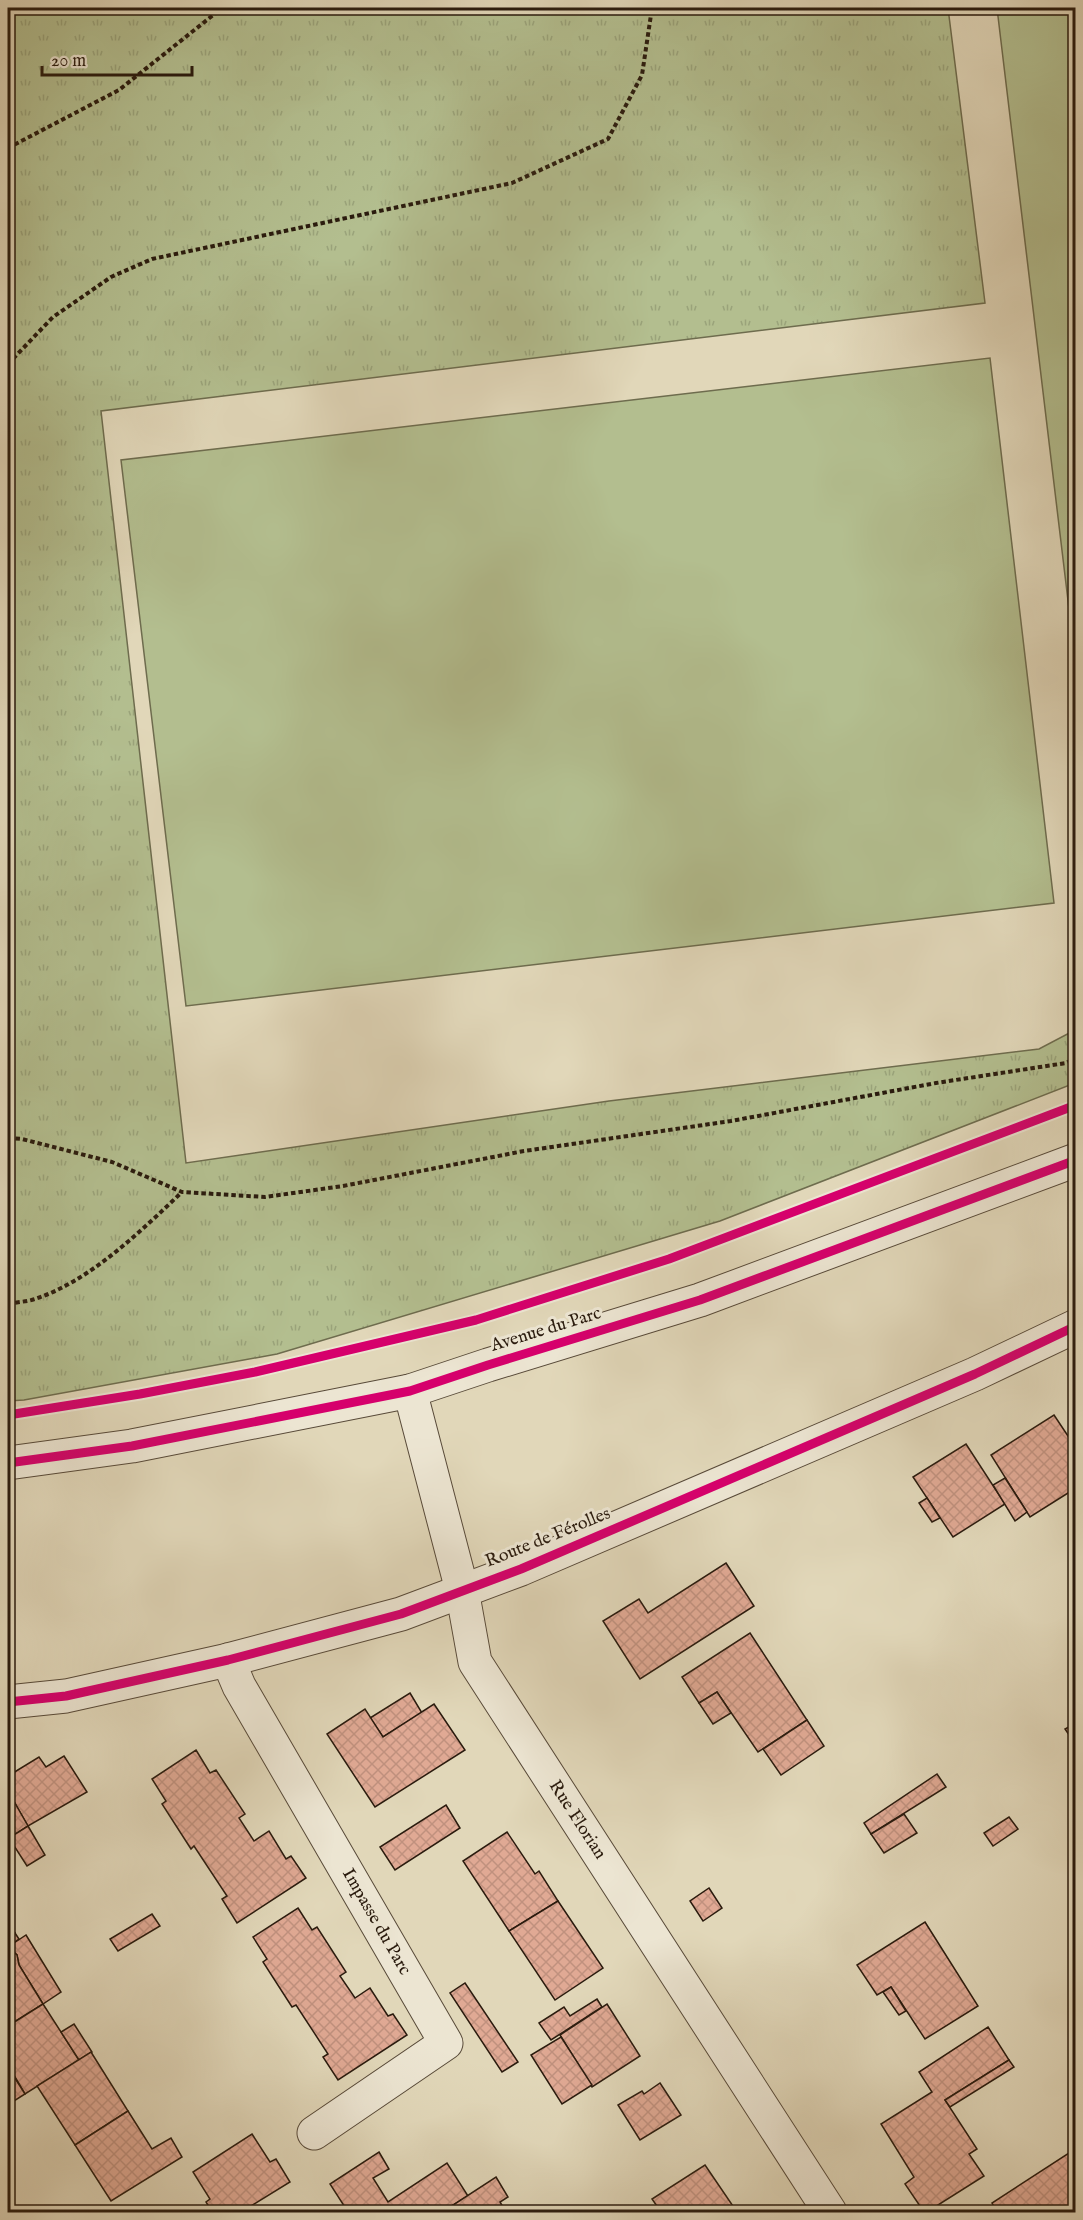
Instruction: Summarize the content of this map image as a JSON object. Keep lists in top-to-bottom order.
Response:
{
  "streets": {
    "street": [
      "Avenue du Parc",
      "Route de Férolles",
      "Rue Florian",
      "Impasse du Parc"
    ]
  },
  "crossings": [
    ["Avenue du Parc", "Rue Florian"],
    ["Route de Férolles", "Rue Florian"],
    ["Route de Férolles", "Impasse du Parc"]
  ],
  "scale_bar": "20 m"
}
